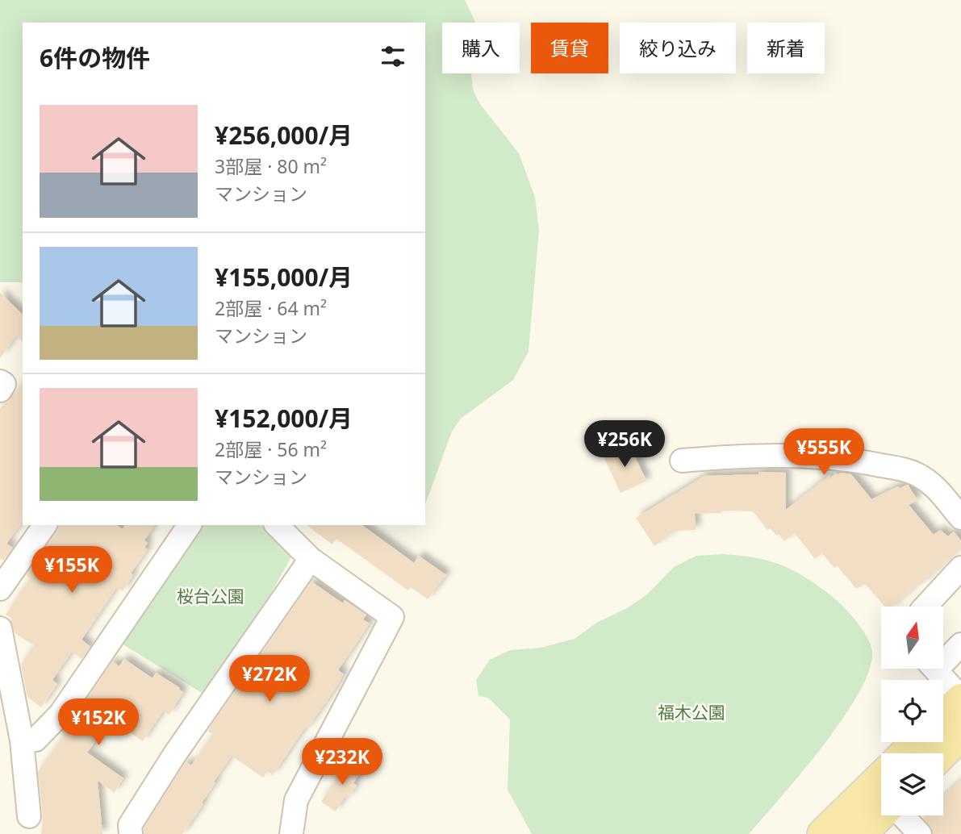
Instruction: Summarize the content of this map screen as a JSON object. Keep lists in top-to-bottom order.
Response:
{
  "parks": ["桜台公園", "福木公園"],
  "north": "top",
  "page": {
    "chip": [
      "購入",
      "賃貸",
      "絞り込み",
      "新着"
    ],
    "heading": "6件の物件",
    "list": [
      {
        "name": "¥256,000/月",
        "note": "3部屋 · 80 m² · マンション"
      },
      {
        "name": "¥155,000/月",
        "note": "2部屋 · 64 m² · マンション"
      },
      {
        "name": "¥152,000/月",
        "note": "2部屋 · 56 m² · マンション"
      }
    ],
    "price": [
      "¥256K",
      "¥555K",
      "¥155K",
      "¥272K",
      "¥152K",
      "¥232K"
    ]
  }
}
